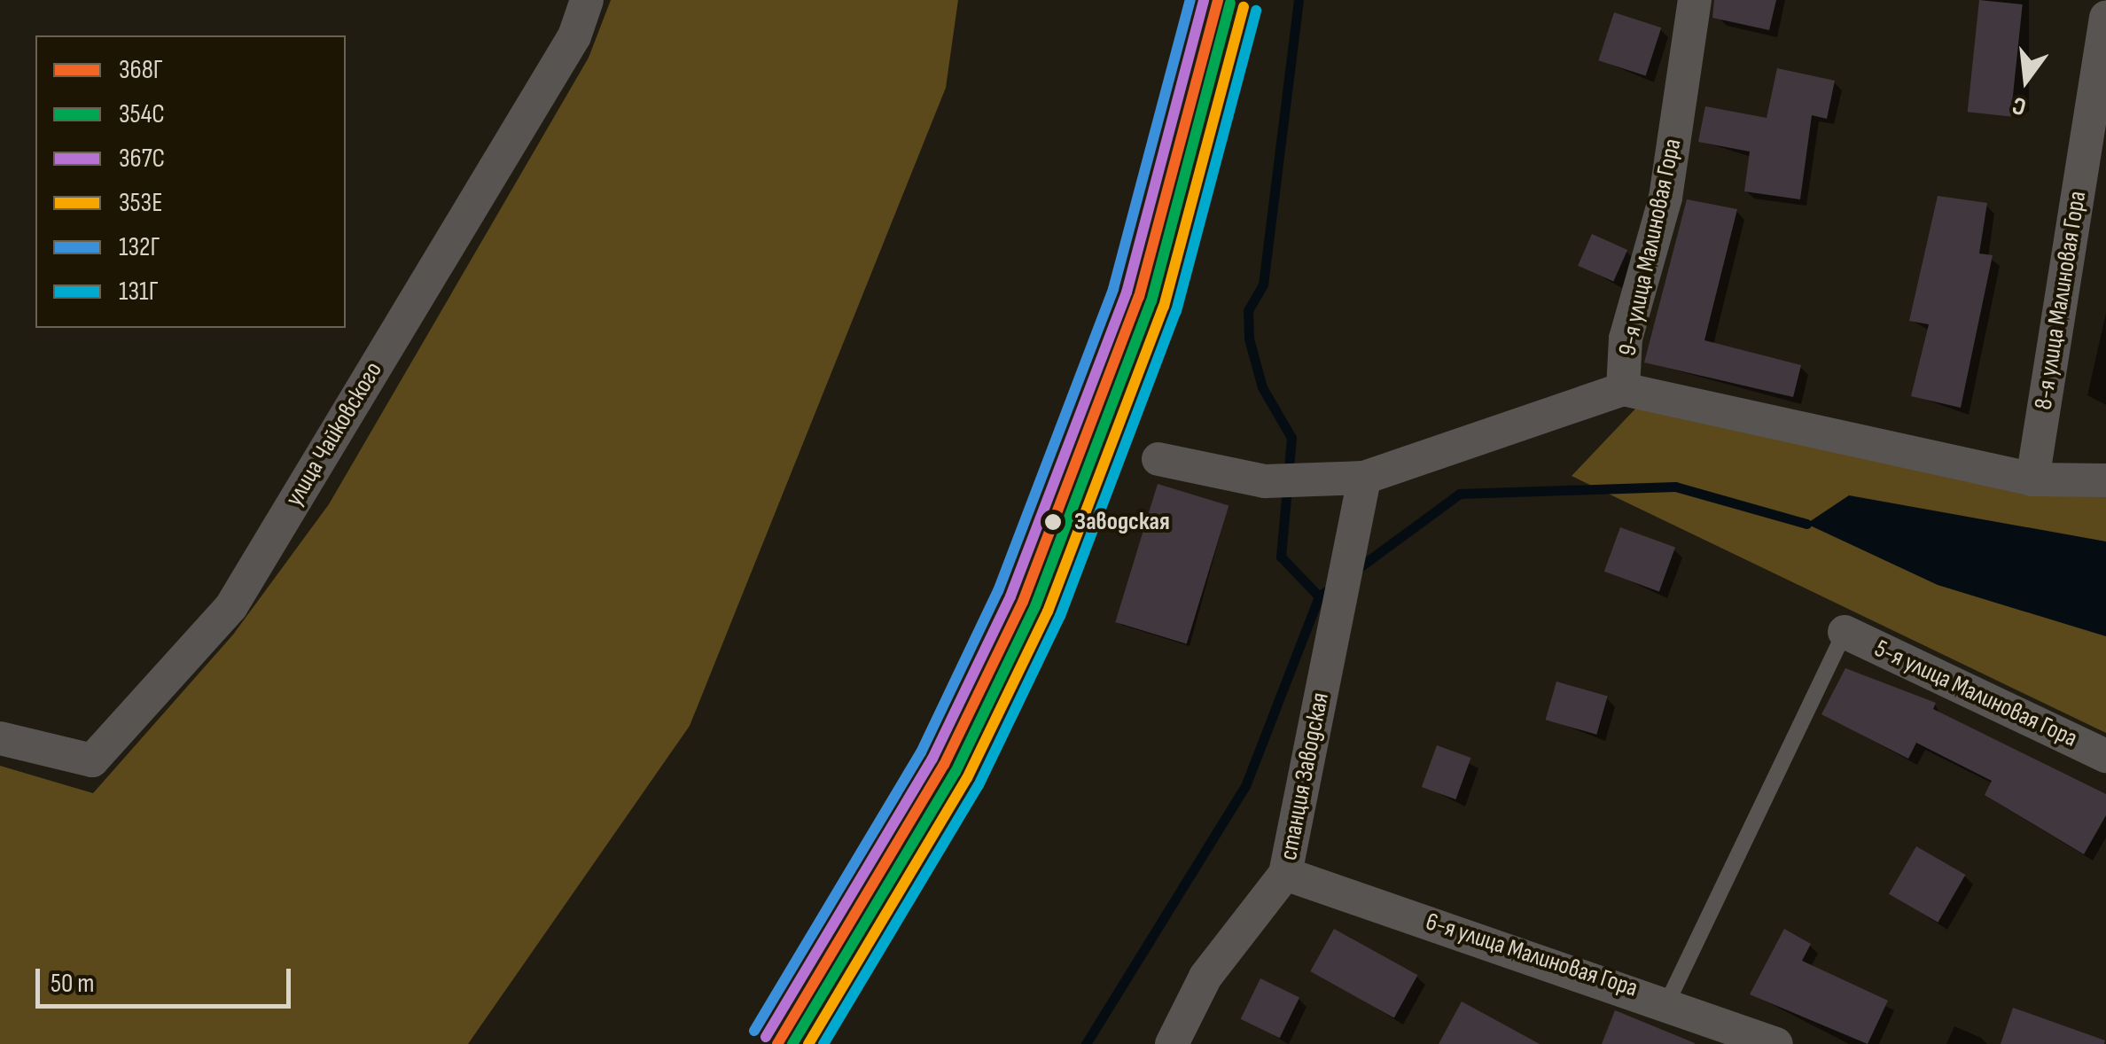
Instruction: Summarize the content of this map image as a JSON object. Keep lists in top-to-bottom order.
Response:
{
  "streets": {
    "street": [
      "9-я улица Малиновая Гора",
      "8-я улица Малиновая Гора",
      "улица Чайковского",
      "5-я улица Малиновая Гора",
      "станция Заводская",
      "6-я улица Малиновая Гора"
    ]
  },
  "crossings": [
    ["станция Заводская", "6-я улица Малиновая Гора"]
  ],
  "places": ["Заводская"],
  "lines": [
    "transit line 368Г",
    "transit line 367С",
    "transit line 132Г",
    "transit line 354С",
    "transit line 353Е",
    "transit line 131Г"
  ],
  "legend": [
    "368Г",
    "354С",
    "367С",
    "353Е",
    "132Г",
    "131Г"
  ],
  "scale_bar": "50 m",
  "north": "bottom"
}
